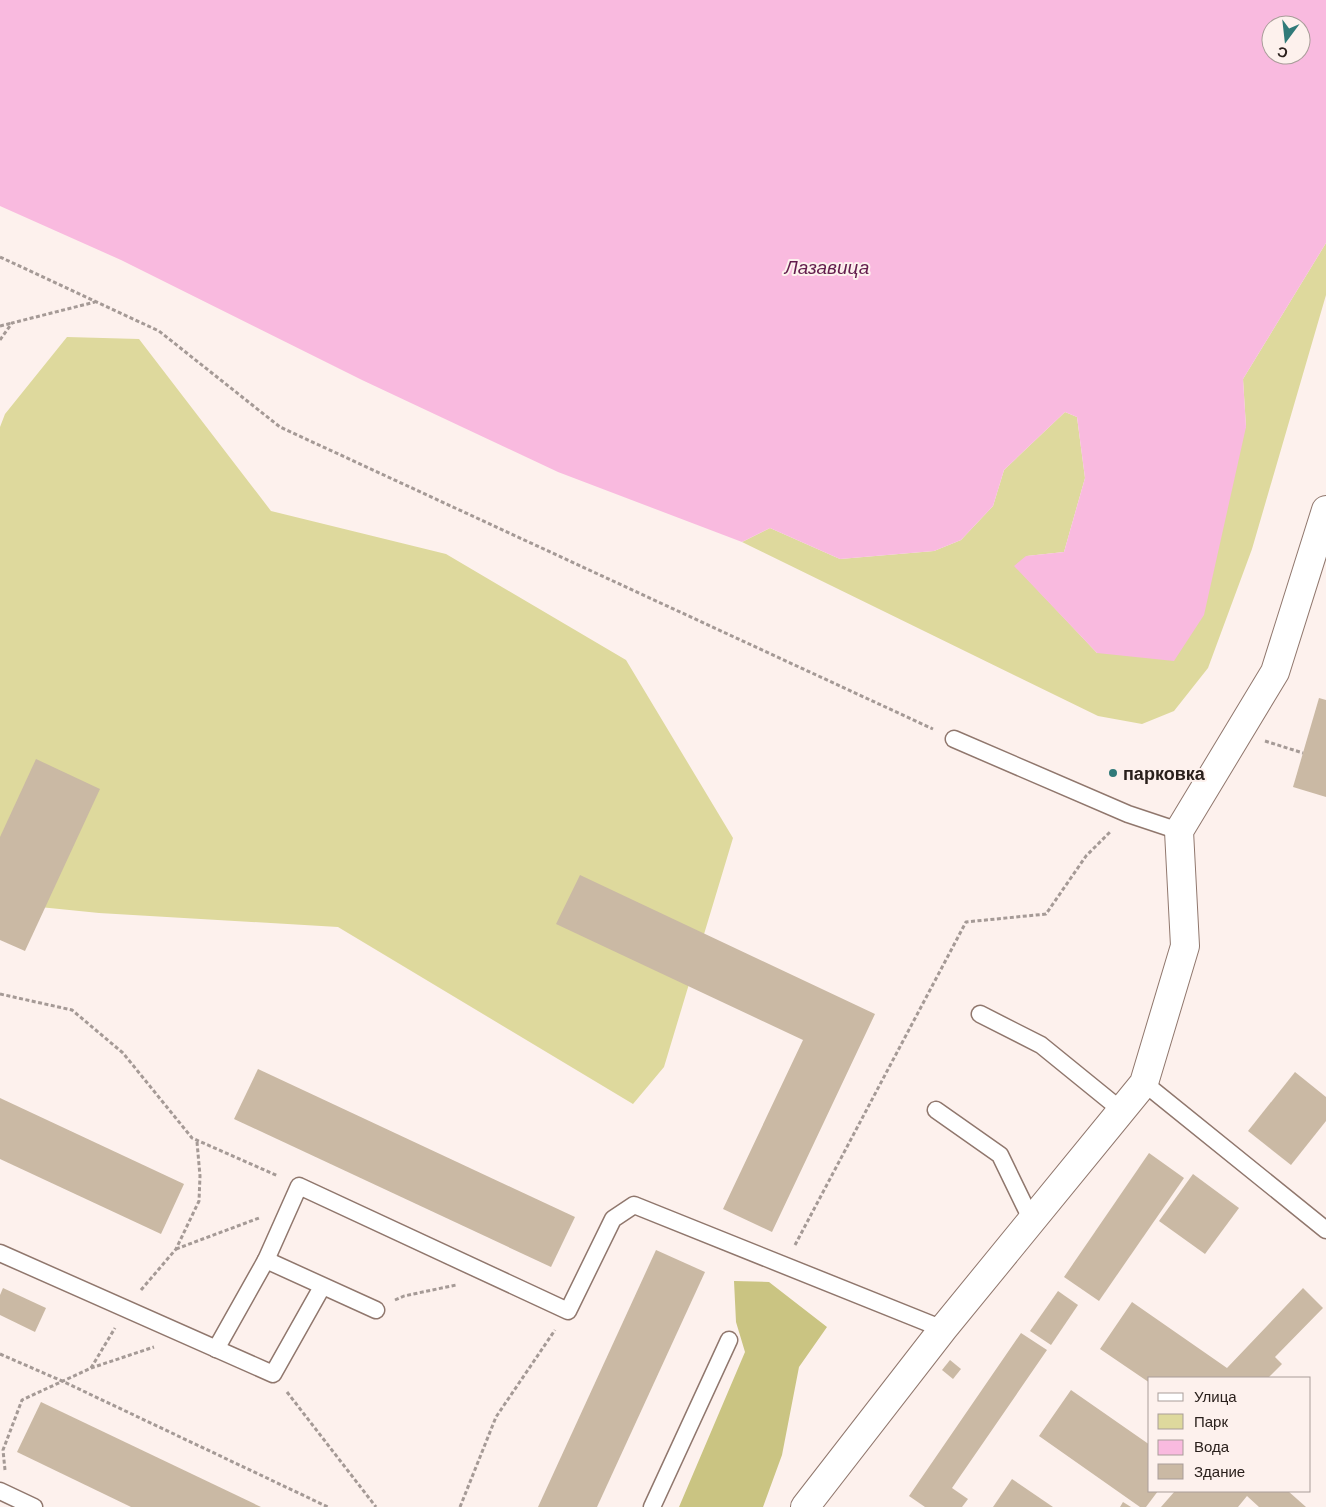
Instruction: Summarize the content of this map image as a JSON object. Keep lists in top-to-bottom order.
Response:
{
  "water": ["Лазавица"],
  "places": ["парковка"],
  "legend": [
    "Улица",
    "Парк",
    "Вода",
    "Здание"
  ],
  "north": "bottom"
}
